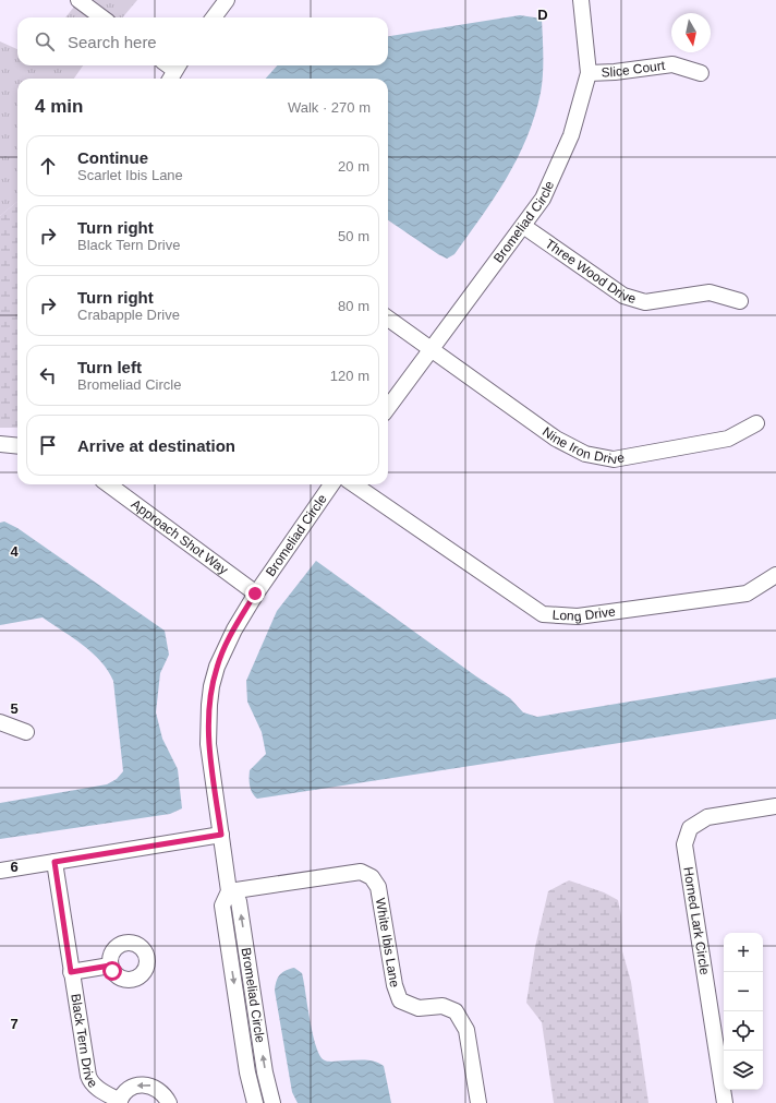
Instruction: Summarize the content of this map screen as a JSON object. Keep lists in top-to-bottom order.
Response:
{
  "streets": {
    "street": [
      "Slice Court",
      "Bromeliad Circle",
      "Three Wood Drive",
      "Nine Iron Drive",
      "Approach Shot Way",
      "Long Drive",
      "Horned Lark Circle",
      "White Ibis Lane",
      "Black Tern Drive"
    ]
  },
  "crossings": [
    ["Slice Court", "Bromeliad Circle"],
    ["Bromeliad Circle", "Three Wood Drive"],
    ["Bromeliad Circle", "Nine Iron Drive"],
    ["Bromeliad Circle", "Approach Shot Way"],
    ["Bromeliad Circle", "White Ibis Lane"]
  ],
  "north": "bottom",
  "page": {
    "search": "Search here",
    "heading": ["4 min", "Walk · 270 m"],
    "list": [
      ["Continue", "Scarlet Ibis Lane", "20 m"],
      ["Turn right", "Black Tern Drive", "50 m"],
      ["Turn right", "Crabapple Drive", "80 m"],
      ["Turn left", "Bromeliad Circle", "120 m"],
      "Arrive at destination"
    ],
    "map_buttons": ["+", "−"]
  },
  "grid": {
    "columns": ["D"],
    "rows": [
      "4",
      "5",
      "6",
      "7"
    ]
  }
}
